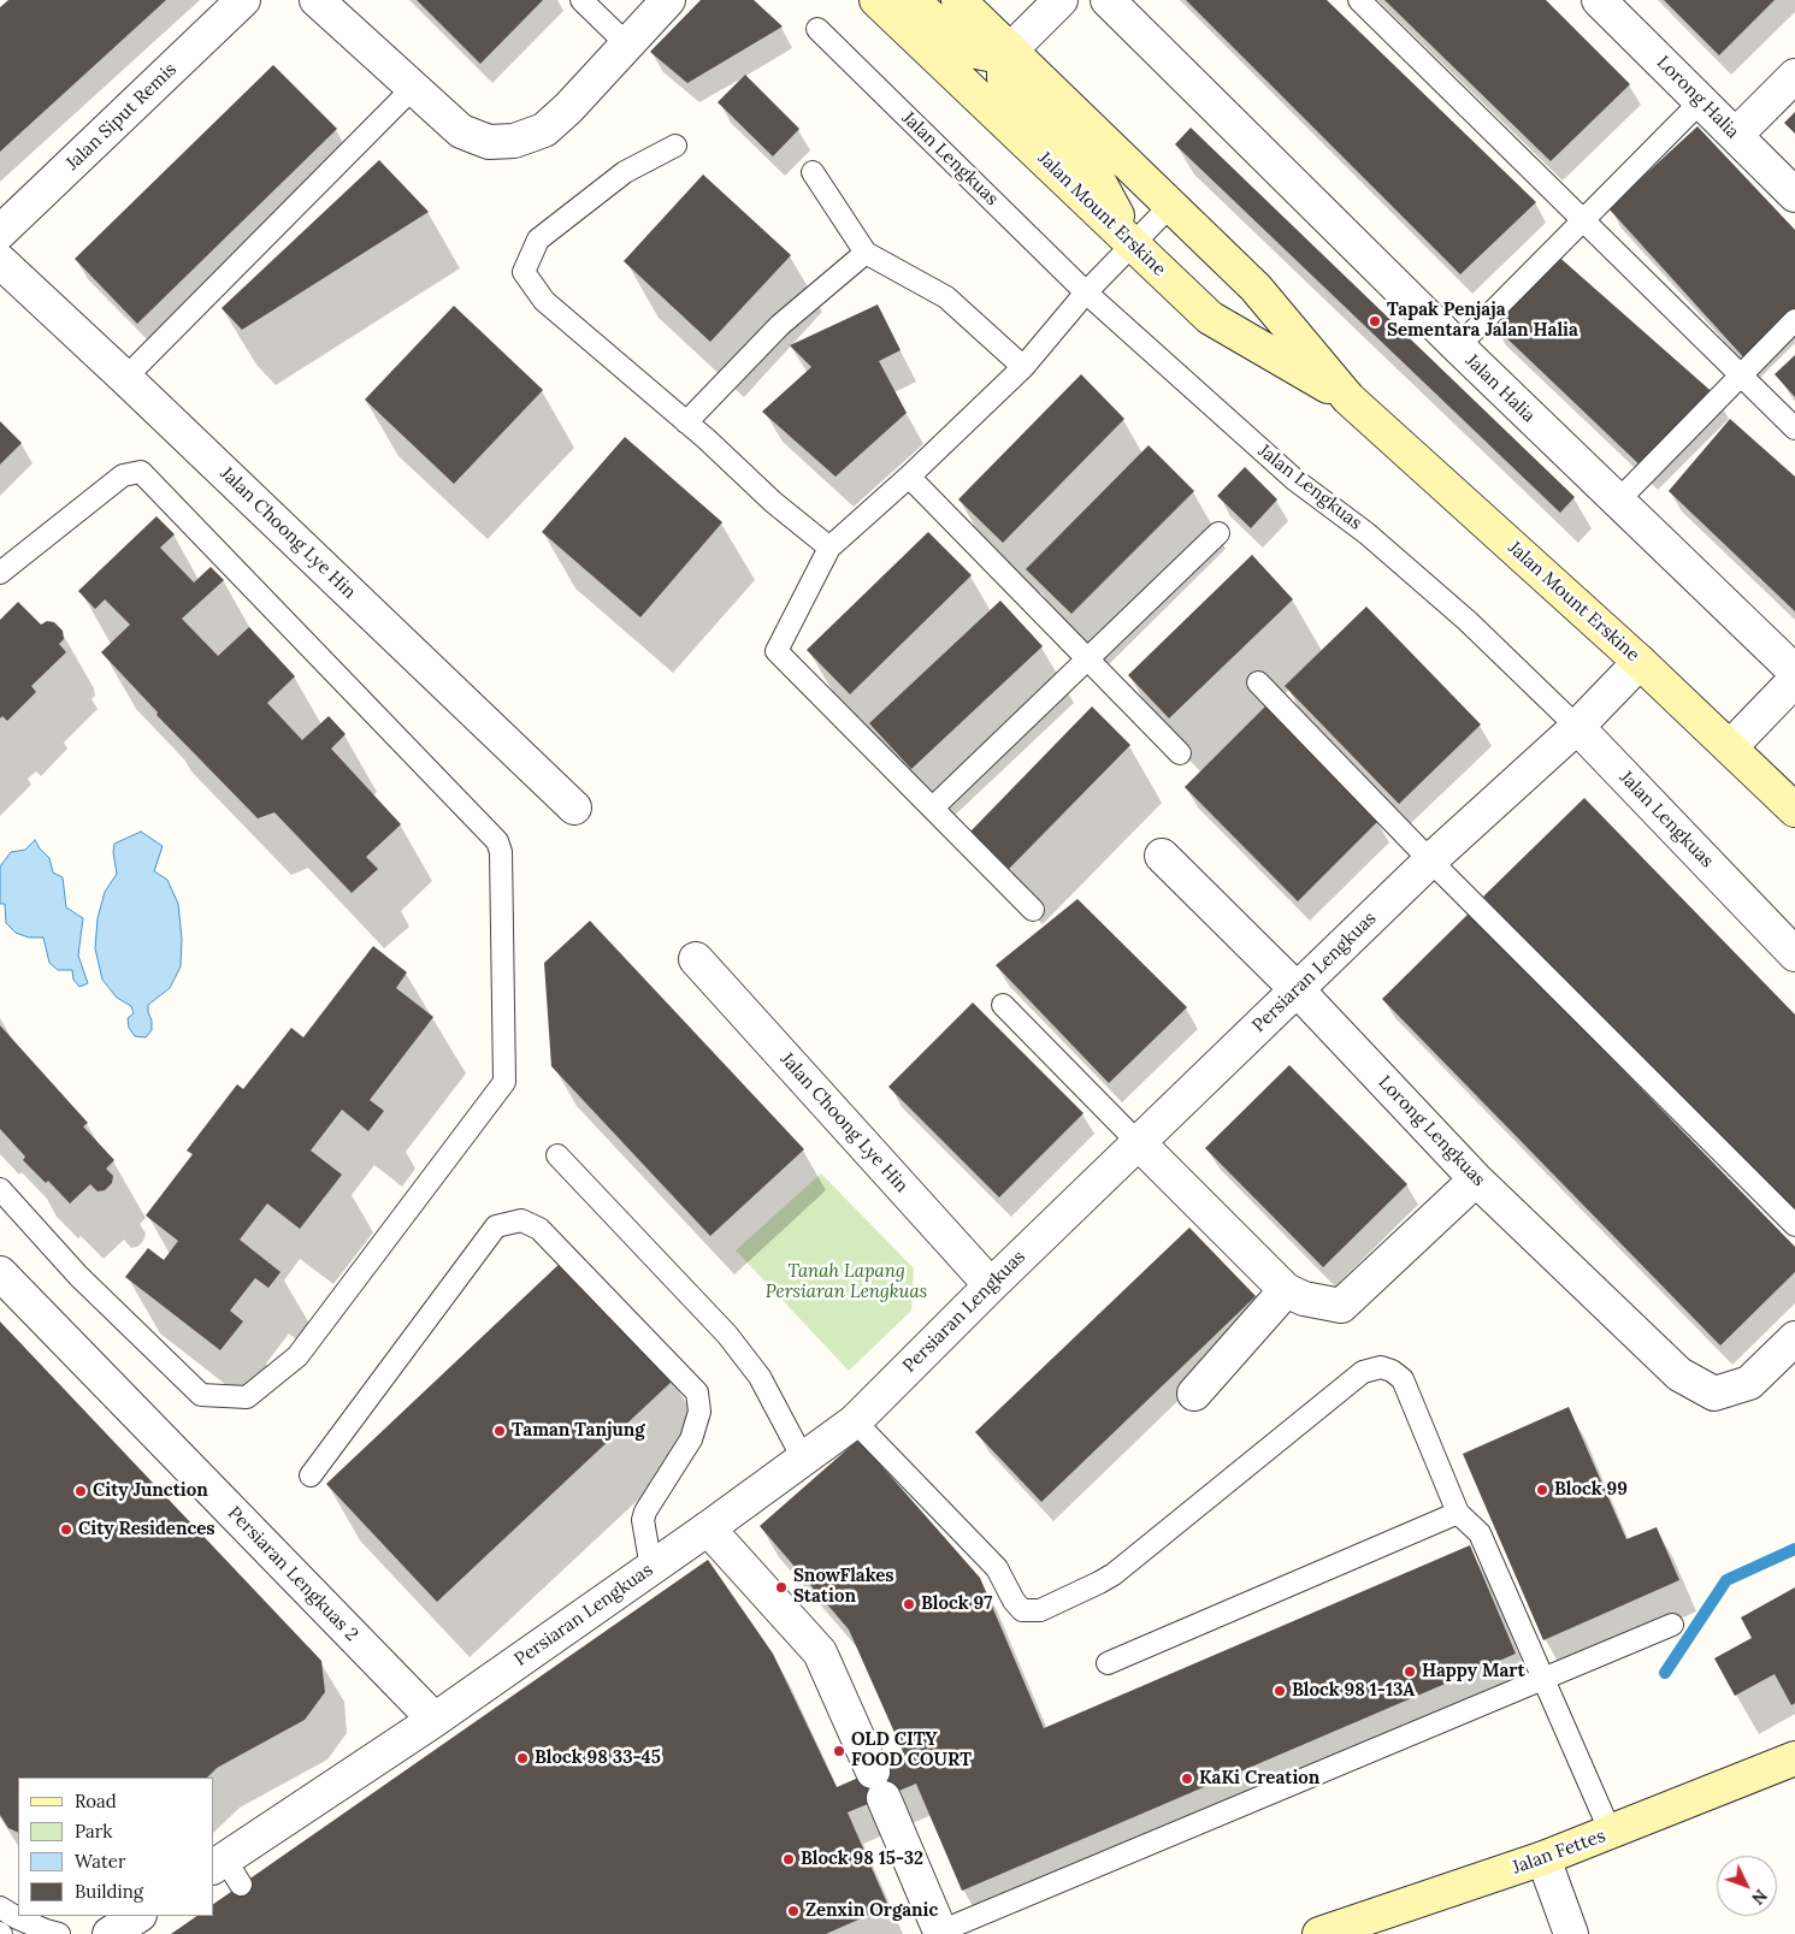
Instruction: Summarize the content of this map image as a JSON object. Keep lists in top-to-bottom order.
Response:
{
  "streets": {
    "main road": ["Jalan Mount Erskine", "Jalan Fettes"],
    "street": [
      "Lorong Halia",
      "Jalan Siput Remis",
      "Jalan Lengkuas",
      "Jalan Halia",
      "Jalan Choong Lye Hin",
      "Persiaran Lengkuas",
      "Lorong Lengkuas",
      "Persiaran Lengkuas 2"
    ]
  },
  "crossings": [
    ["Jalan Lengkuas", "Persiaran Lengkuas"],
    ["Jalan Mount Erskine", "Persiaran Lengkuas"],
    ["Jalan Choong Lye Hin", "Persiaran Lengkuas"],
    ["Persiaran Lengkuas", "Lorong Lengkuas"],
    ["Persiaran Lengkuas", "Persiaran Lengkuas 2"]
  ],
  "parks": ["Tanah Lapang Persiaran Lengkuas"],
  "places": [
    "Tapak Penjaja Sementara Jalan Halia",
    "Taman Tanjung",
    "Block 99",
    "City Junction",
    "City Residences",
    "SnowFlakes Station",
    "Block 97",
    "Happy Mart",
    "Block 98 1-13A",
    "OLD CITY FOOD COURT",
    "Block 98 33-45",
    "KaKi Creation",
    "Block 98 15-32",
    "Zenxin Organic"
  ],
  "legend": [
    "Road",
    "Park",
    "Water",
    "Building"
  ],
  "north": "bottom right"
}
